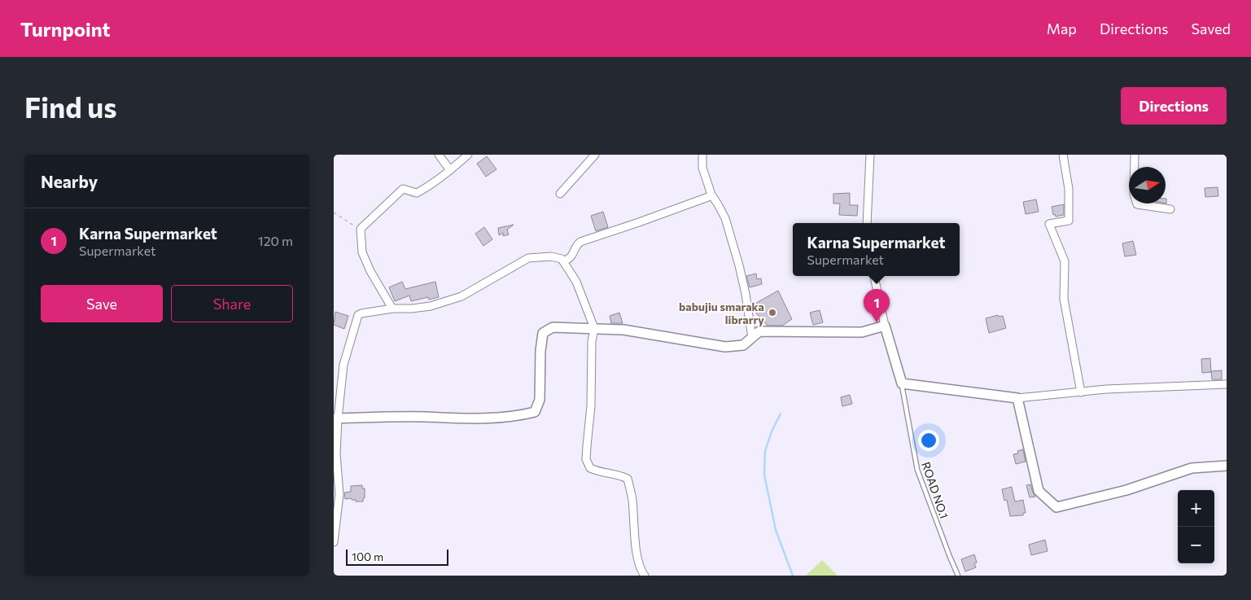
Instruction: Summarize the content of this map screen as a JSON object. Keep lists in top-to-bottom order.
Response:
{
  "streets": {
    "lane": ["ROAD NO.1"]
  },
  "places": ["babujiu smaraka librarry"],
  "scale_bar": "100 m",
  "north": "right",
  "page": {
    "header": "Turnpoint",
    "nav": ["Map", "Directions", "Saved"],
    "buttons": [
      "Directions",
      ["Save", "Share"]
    ],
    "title": "Find us",
    "heading": "Nearby",
    "list": [
      {
        "mark": "1",
        "name": "Karna Supermarket",
        "note": "Supermarket",
        "value": "120 m"
      }
    ],
    "popup": ["Karna Supermarket", "Supermarket"],
    "pins": "1",
    "map_buttons": ["+", "−"],
    "scale": "100 m"
  }
}
